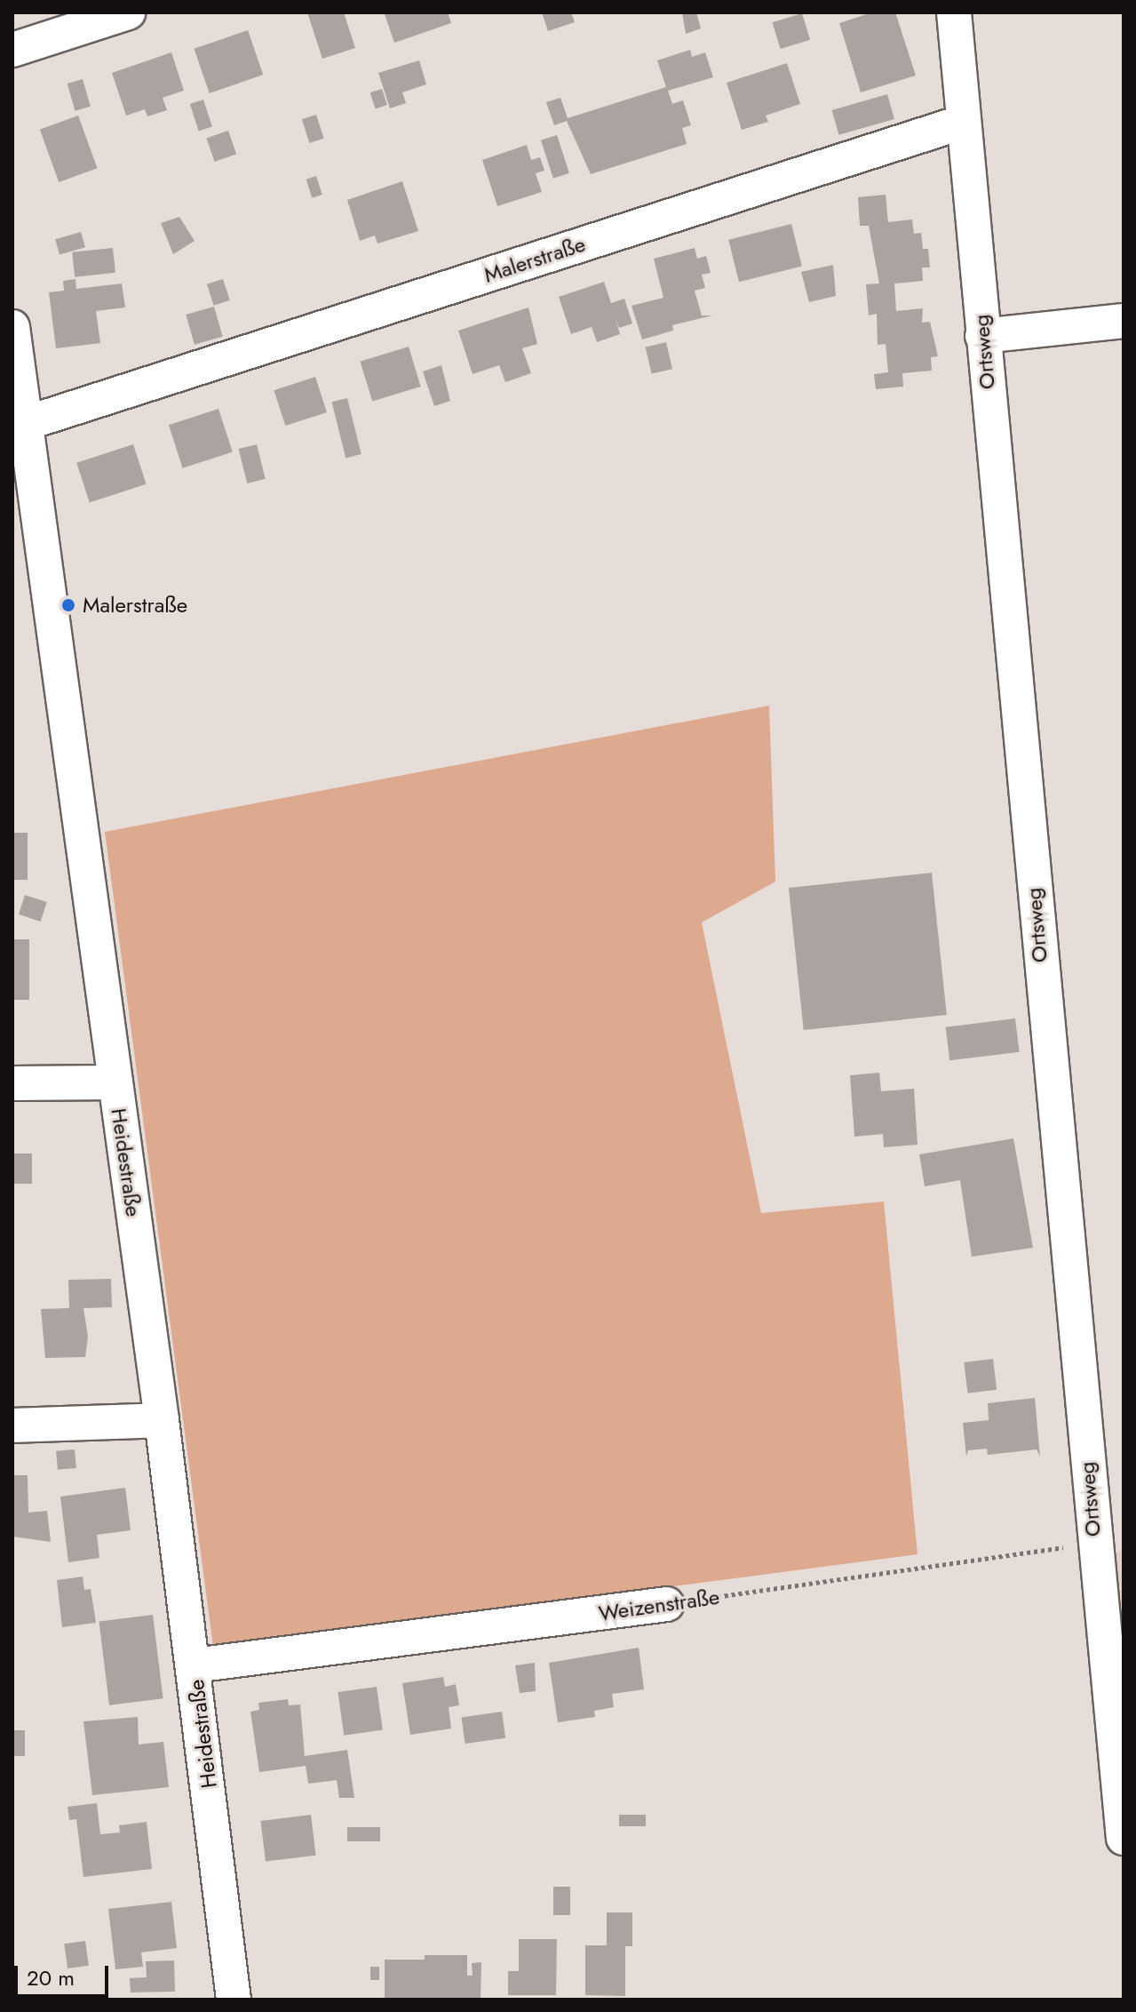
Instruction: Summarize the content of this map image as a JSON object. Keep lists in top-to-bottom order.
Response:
{
  "streets": {
    "street": [
      "Malerstraße",
      "Ortsweg",
      "Heidestraße",
      "Weizenstraße"
    ]
  },
  "crossings": [
    ["Malerstraße", "Ortsweg"],
    ["Malerstraße", "Heidestraße"],
    ["Ortsweg", "Weizenstraße"],
    ["Heidestraße", "Weizenstraße"]
  ],
  "places": ["Malerstraße"],
  "scale_bar": "20 m"
}
